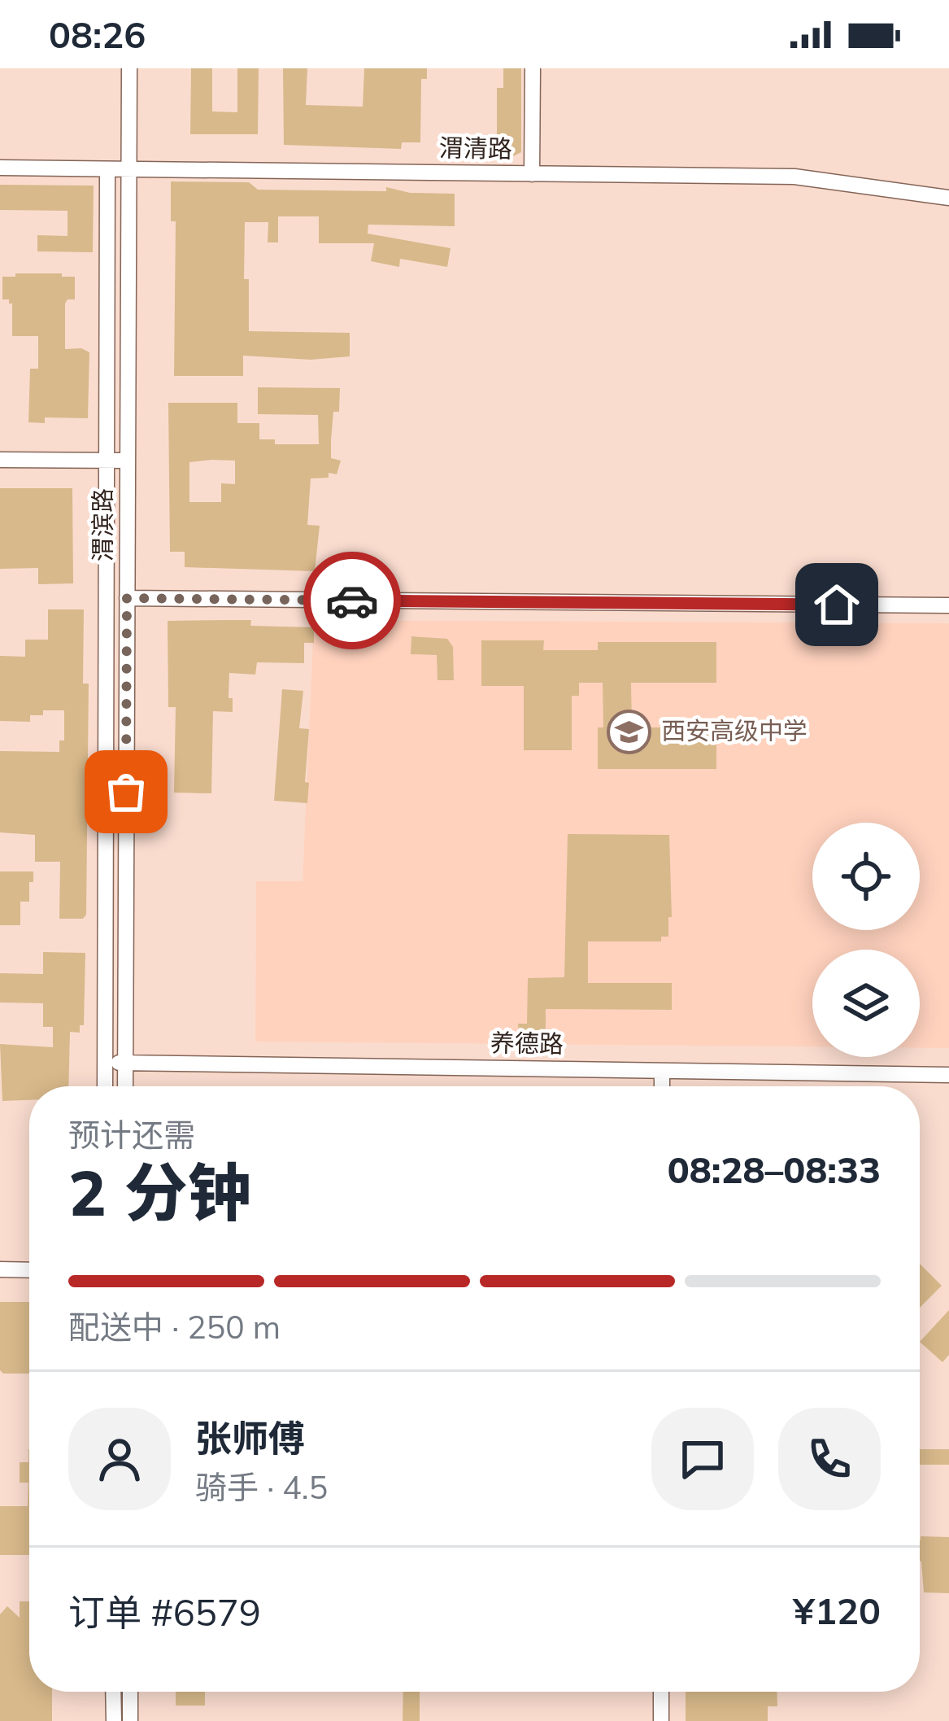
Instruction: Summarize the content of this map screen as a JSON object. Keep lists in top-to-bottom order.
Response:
{
  "streets": {
    "street": ["渭清路", "渭滨路", "养德路"]
  },
  "crossings": [
    ["渭清路", "渭滨路"],
    ["渭滨路", "养德路"]
  ],
  "places": {
    "school or university": ["西安高级中学"]
  },
  "page": {
    "status": "08:26",
    "heading": ["2 分钟", "预计还需", "08:28–08:33"],
    "panel": [
      "张师傅",
      "骑手 · 4.5",
      "订单 #6579",
      "¥120"
    ],
    "bar": "配送中 · 250 m"
  }
}
